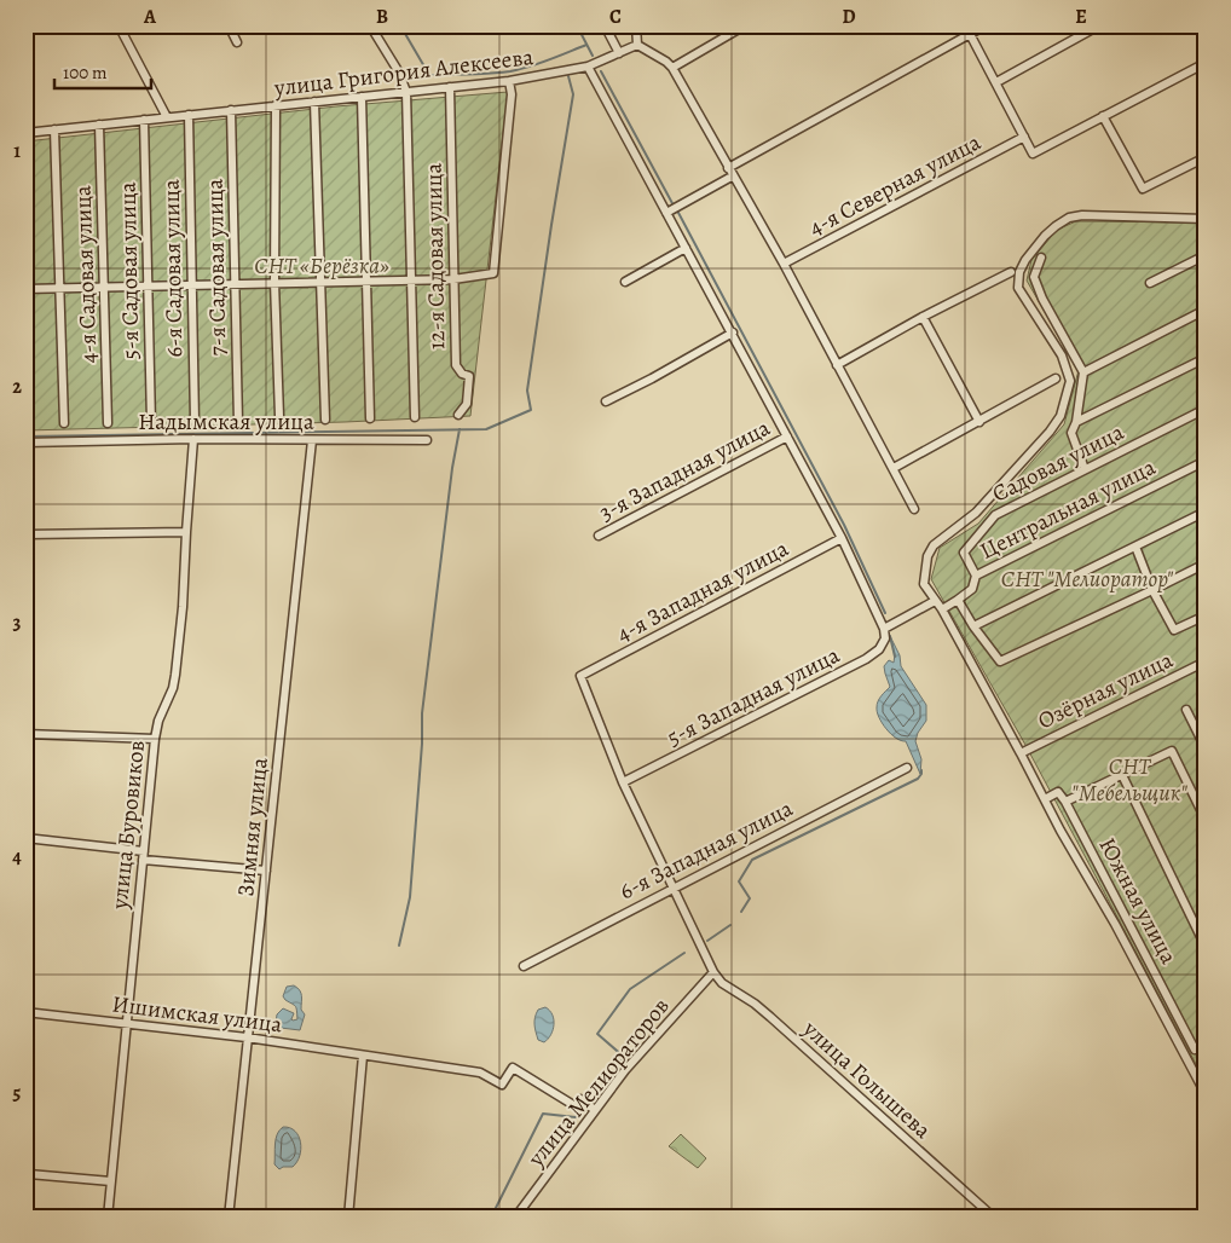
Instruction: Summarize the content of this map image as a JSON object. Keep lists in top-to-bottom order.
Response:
{
  "streets": {
    "street": [
      "улица Григория Алексеева",
      "4-я Северная улица",
      "12-я Садовая улица",
      "7-я Садовая улица",
      "6-я Садовая улица",
      "5-я Садовая улица",
      "4-я Садовая улица",
      "Надымская улица",
      "Садовая улица",
      "3-я Западная улица",
      "Центральная улица",
      "4-я Западная улица",
      "Озёрная улица",
      "5-я Западная улица",
      "улица Буровиков",
      "Зимняя улица",
      "6-я Западная улица",
      "Южная улица",
      "Ишимская улица",
      "улица Голышева",
      "улица Мелиораторов"
    ]
  },
  "crossings": [
    ["улица Григория Алексеева", "12-я Садовая улица"],
    ["улица Григория Алексеева", "7-я Садовая улица"],
    ["улица Григория Алексеева", "6-я Садовая улица"],
    ["улица Григория Алексеева", "5-я Садовая улица"],
    ["улица Григория Алексеева", "4-я Садовая улица"],
    ["Надымская улица", "улица Буровиков"],
    ["Надымская улица", "Зимняя улица"],
    ["Садовая улица", "Центральная улица"],
    ["4-я Западная улица", "5-я Западная улица"],
    ["улица Буровиков", "Ишимская улица"],
    ["Зимняя улица", "Ишимская улица"],
    ["Ишимская улица", "улица Мелиораторов"],
    ["улица Голышева", "улица Мелиораторов"]
  ],
  "parks": ["СНТ «Берёзка»", "СНТ \"Мелиоратор\"", "СНТ \"Мебельщик\""],
  "scale_bar": "100 m",
  "grid": {
    "columns": [
      "A",
      "B",
      "C",
      "D",
      "E"
    ],
    "rows": [
      "1",
      "2",
      "3",
      "4",
      "5"
    ]
  }
}
